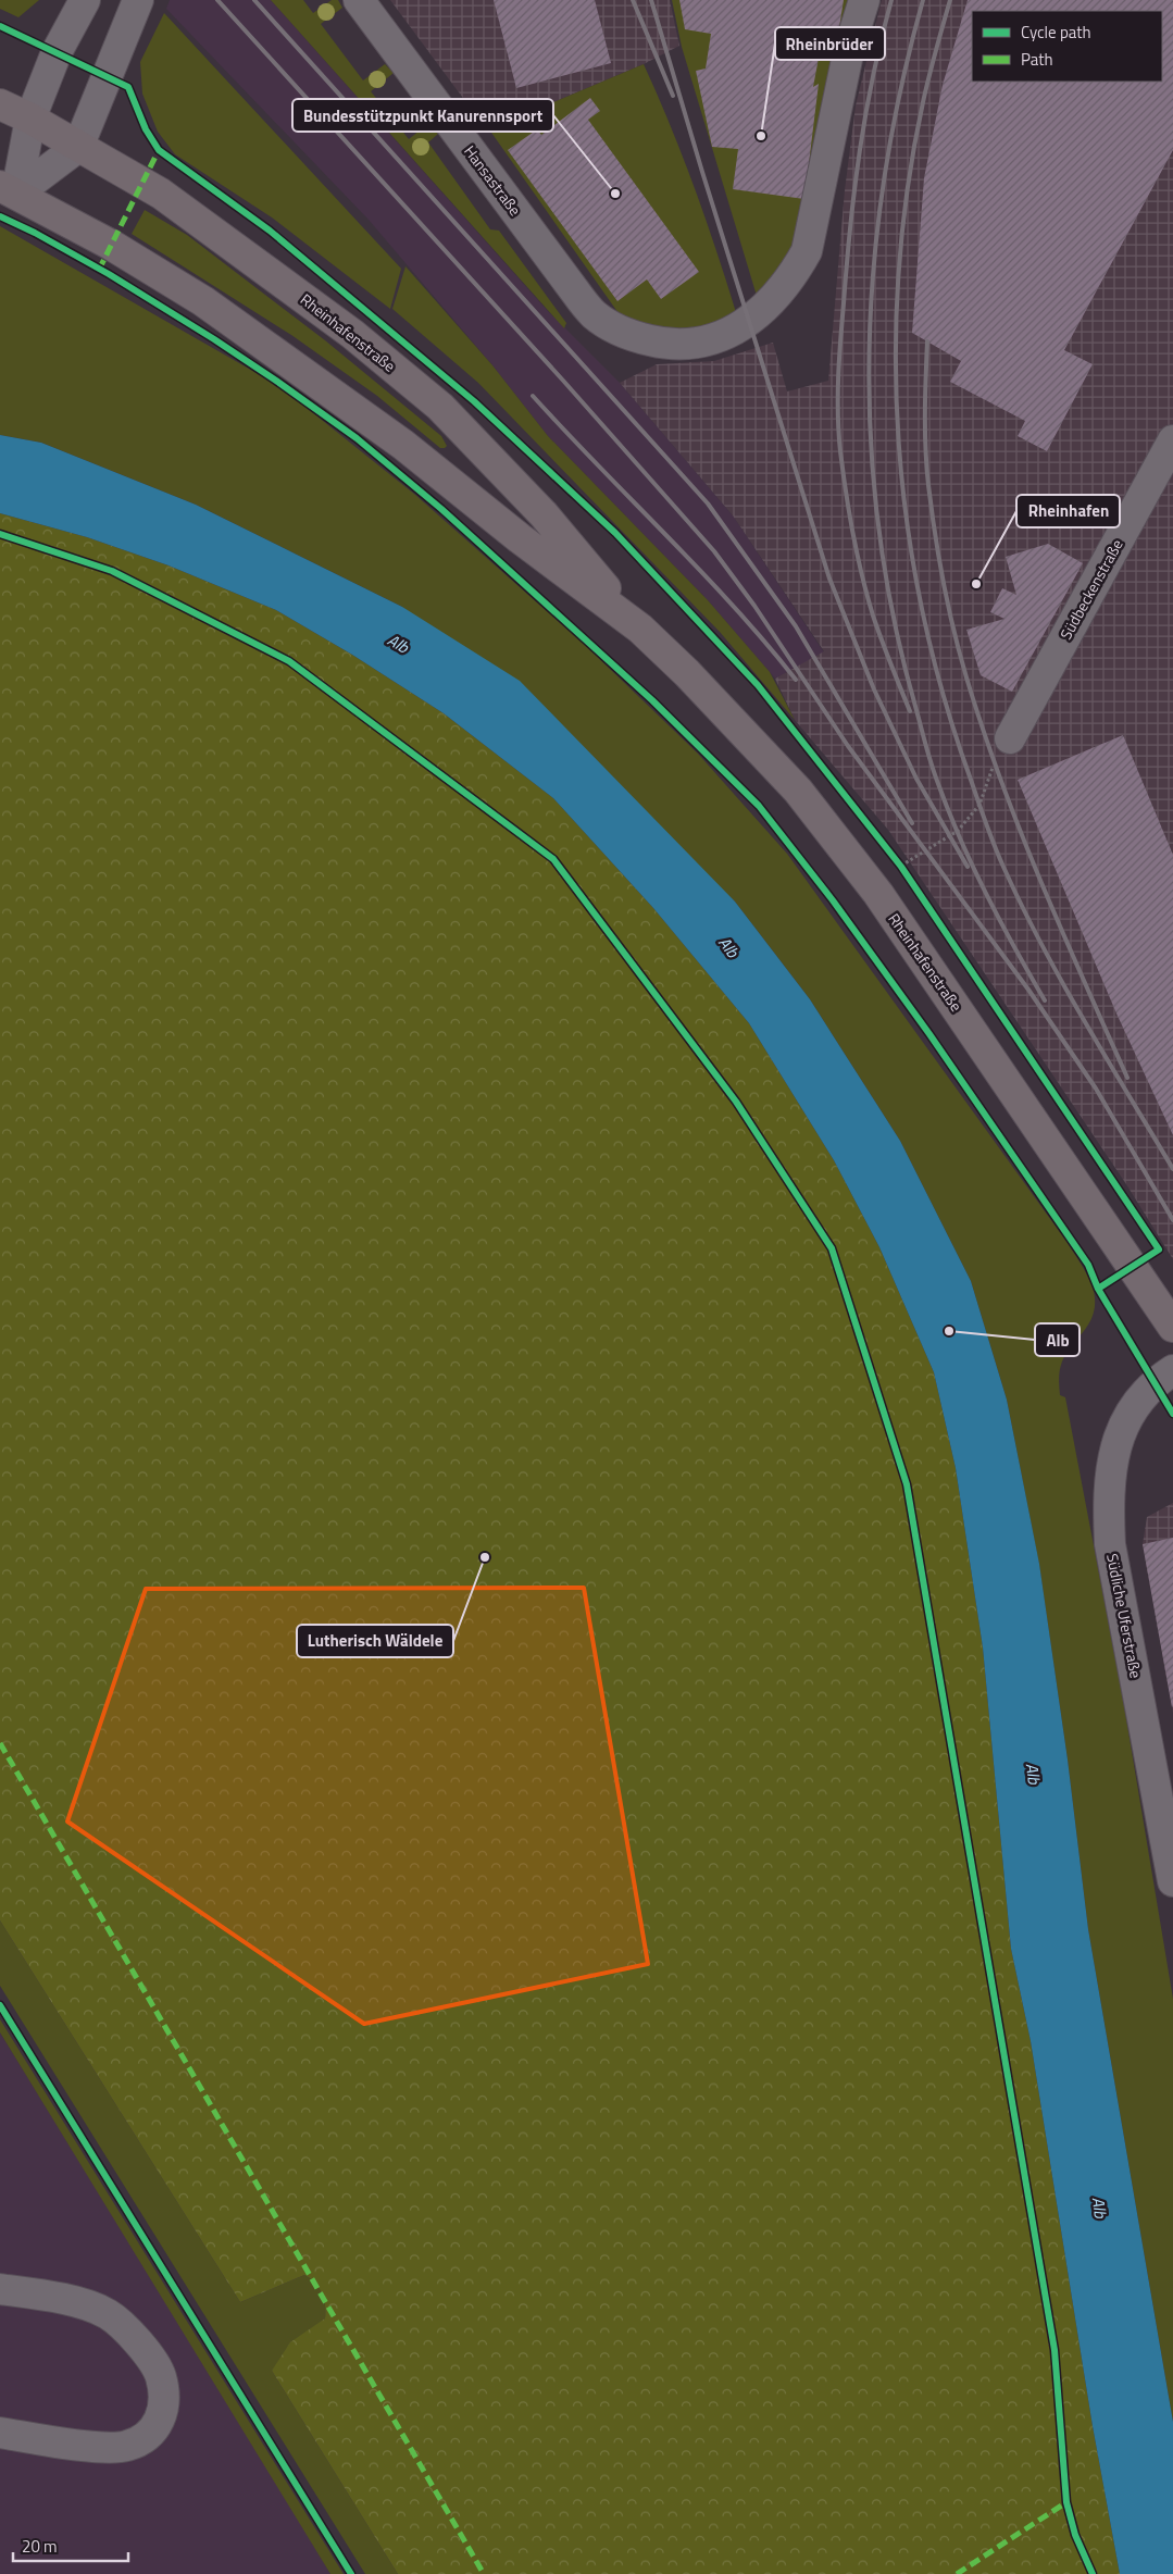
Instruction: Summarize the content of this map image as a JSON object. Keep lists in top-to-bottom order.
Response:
{
  "streets": {
    "main road": ["Rheinhafenstraße"],
    "street": ["Hansastraße", "Südbeckenstraße", "Südliche Uferstraße"]
  },
  "water": ["Alb"],
  "places": [
    "Rheinbrüder",
    "Bundesstützpunkt Kanurennsport",
    "Rheinhafen",
    "Alb",
    "Lutherisch Wäldele"
  ],
  "legend": ["Cycle path", "Path"],
  "scale_bar": "20 m"
}
